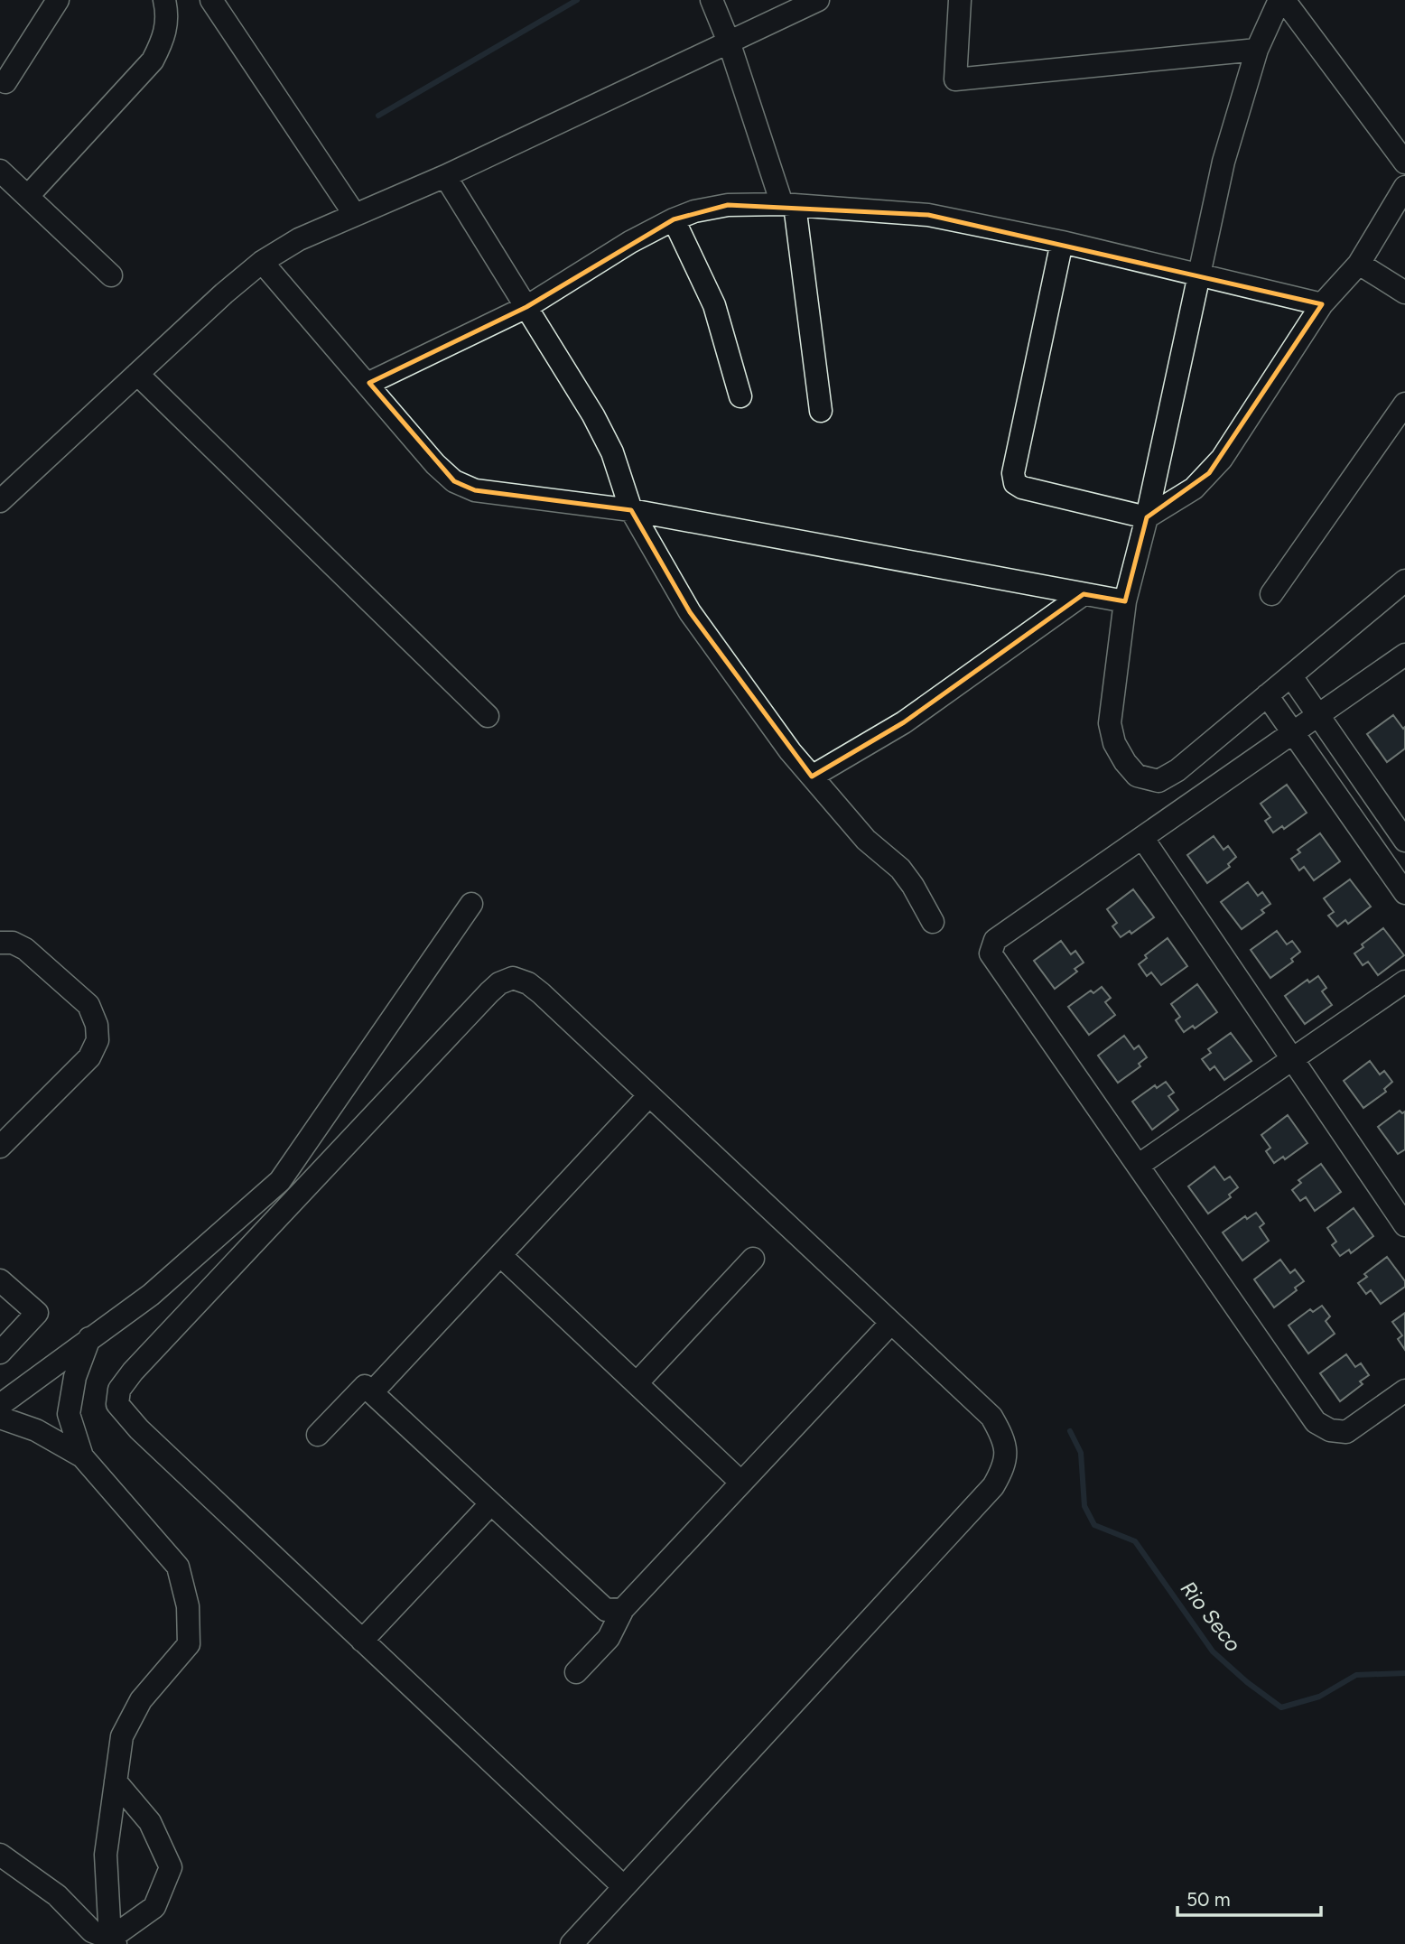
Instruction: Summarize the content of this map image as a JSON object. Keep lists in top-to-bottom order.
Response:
{
  "water": ["Rio Seco"],
  "scale_bar": "50 m"
}
